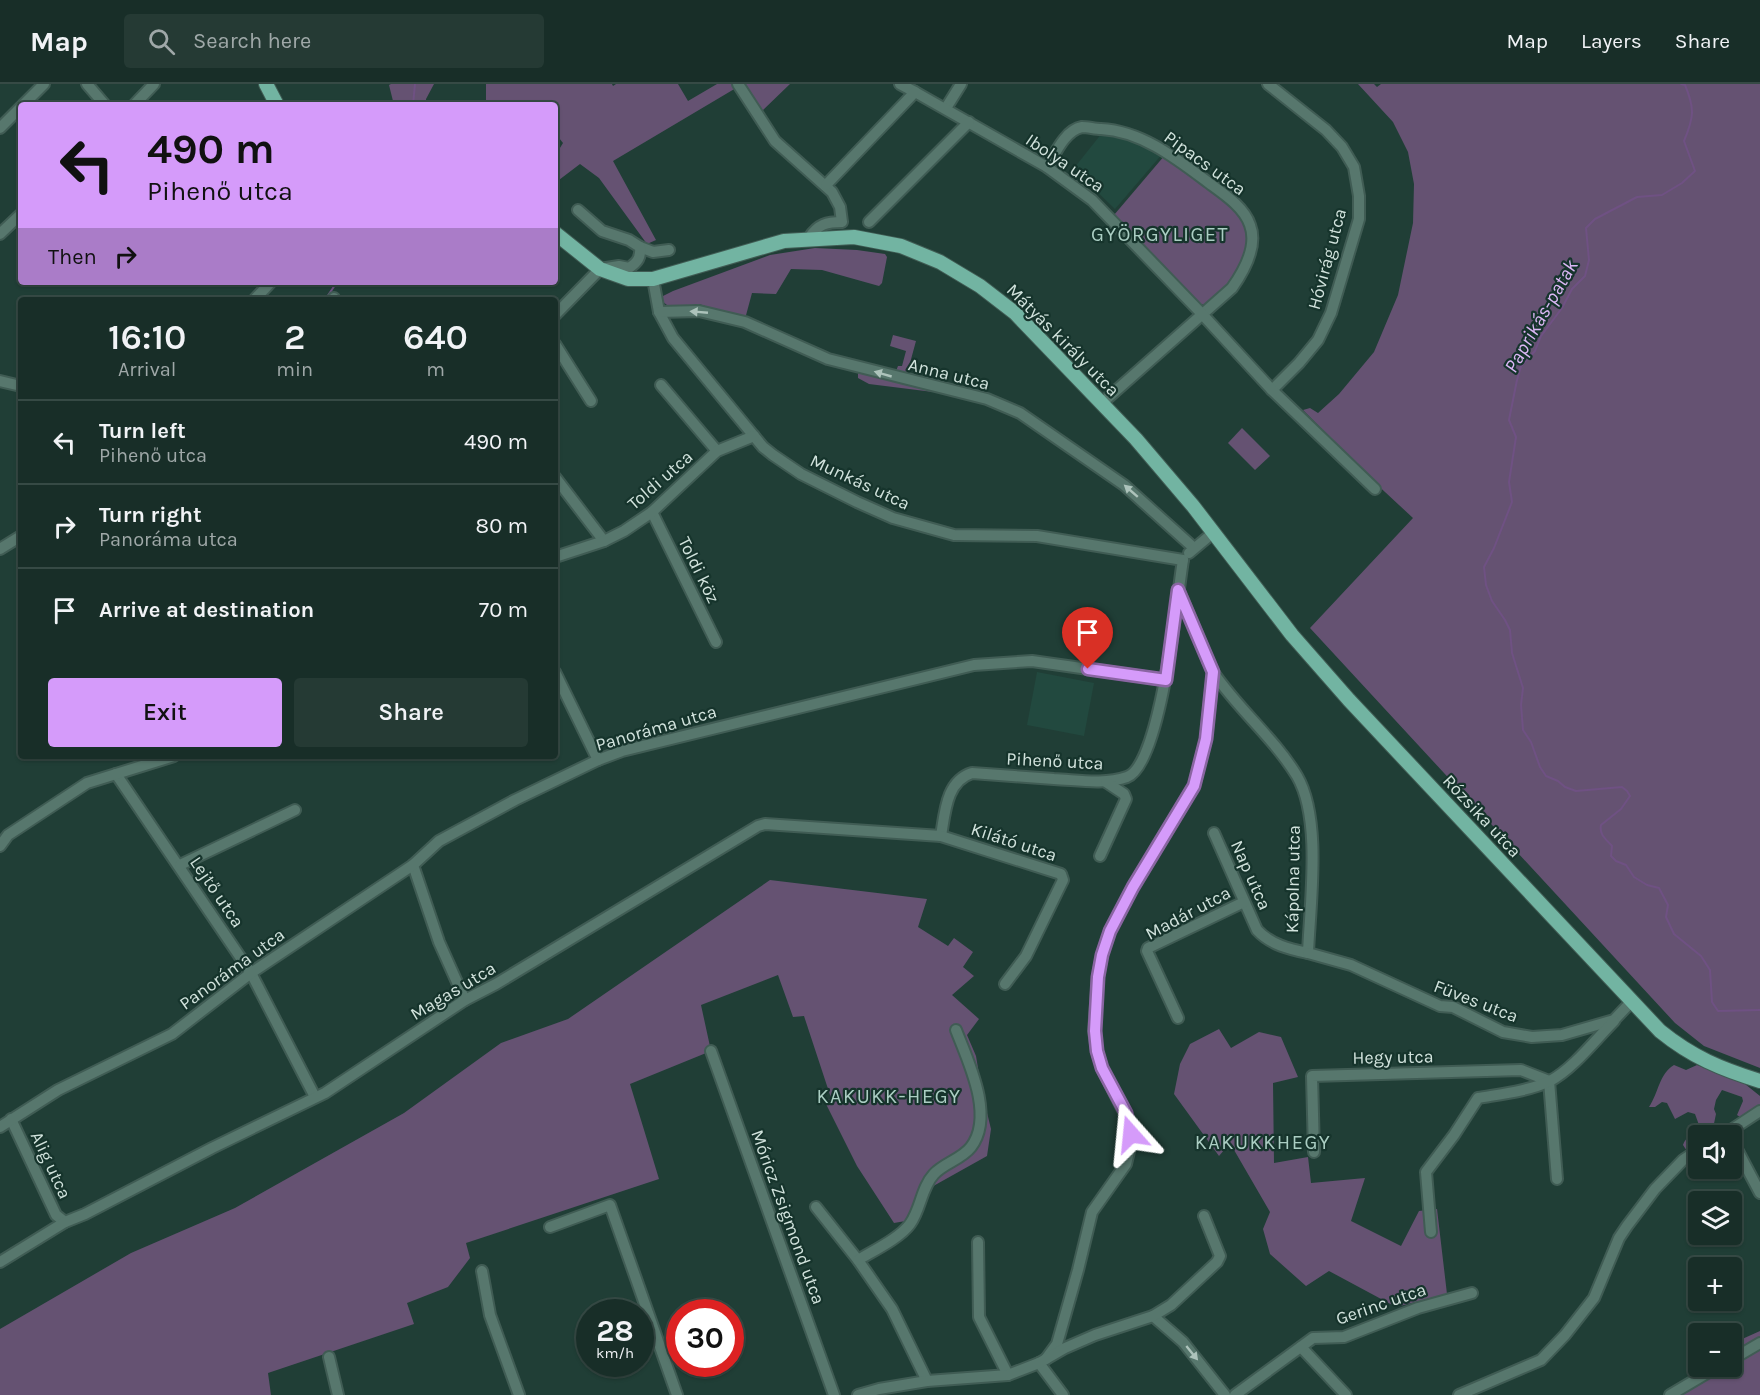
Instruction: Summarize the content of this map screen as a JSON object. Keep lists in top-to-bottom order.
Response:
{
  "streets": {
    "main road": ["Mátyás király utca", "Rózsika utca"],
    "street": [
      "Ibolya utca",
      "Pipacs utca",
      "Hóvirág utca",
      "Anna utca",
      "Toldi utca",
      "Munkás utca",
      "Toldi köz",
      "Panoráma utca",
      "Pihenő utca",
      "Kilátó utca",
      "Nap utca",
      "Kápolna utca",
      "Lejtő utca",
      "Madár utca",
      "Magas utca",
      "Füves utca",
      "Hegy utca",
      "Alig utca",
      "Móricz Zsigmond utca",
      "Gerinc utca"
    ]
  },
  "crossings": [
    ["Ibolya utca", "Pipacs utca"],
    ["Ibolya utca", "Hóvirág utca"],
    ["Mátyás király utca", "Munkás utca"],
    ["Mátyás király utca", "Rózsika utca"],
    ["Anna utca", "Munkás utca"],
    ["Toldi utca", "Munkás utca"],
    ["Toldi utca", "Toldi köz"],
    ["Munkás utca", "Pihenő utca"],
    ["Panoráma utca", "Pihenő utca"],
    ["Panoráma utca", "Lejtő utca"],
    ["Panoráma utca", "Alig utca"],
    ["Pihenő utca", "Kilátó utca"],
    ["Pihenő utca", "Magas utca"],
    ["Kilátó utca", "Magas utca"],
    ["Nap utca", "Kápolna utca"],
    ["Nap utca", "Madár utca"],
    ["Kápolna utca", "Füves utca"],
    ["Lejtő utca", "Magas utca"],
    ["Magas utca", "Alig utca"]
  ],
  "one_way": ["Anna utca"],
  "districts": ["GYÖRGYLIGET", "KAKUKK-HEGY", "KAKUKKHEGY"],
  "water": ["Paprikás-patak"],
  "page": {
    "header": "Map",
    "search": "Search here",
    "nav": ["Map", "Layers", "Share"],
    "turn": ["490 m", "Pihenő utca"],
    "then": "Then",
    "eta": [
      "16:10",
      "Arrival",
      "2",
      "min",
      "640",
      "m"
    ],
    "list": [
      {
        "name": "Turn left",
        "note": "Pihenő utca",
        "value": "490 m"
      },
      {
        "name": "Turn right",
        "note": "Panoráma utca",
        "value": "80 m"
      },
      {
        "name": "Arrive at destination",
        "value": "70 m"
      }
    ],
    "buttons": ["Exit", "Share"],
    "map_buttons": ["+", "−"],
    "speed": "28 km/h",
    "limit": "30"
  }
}
